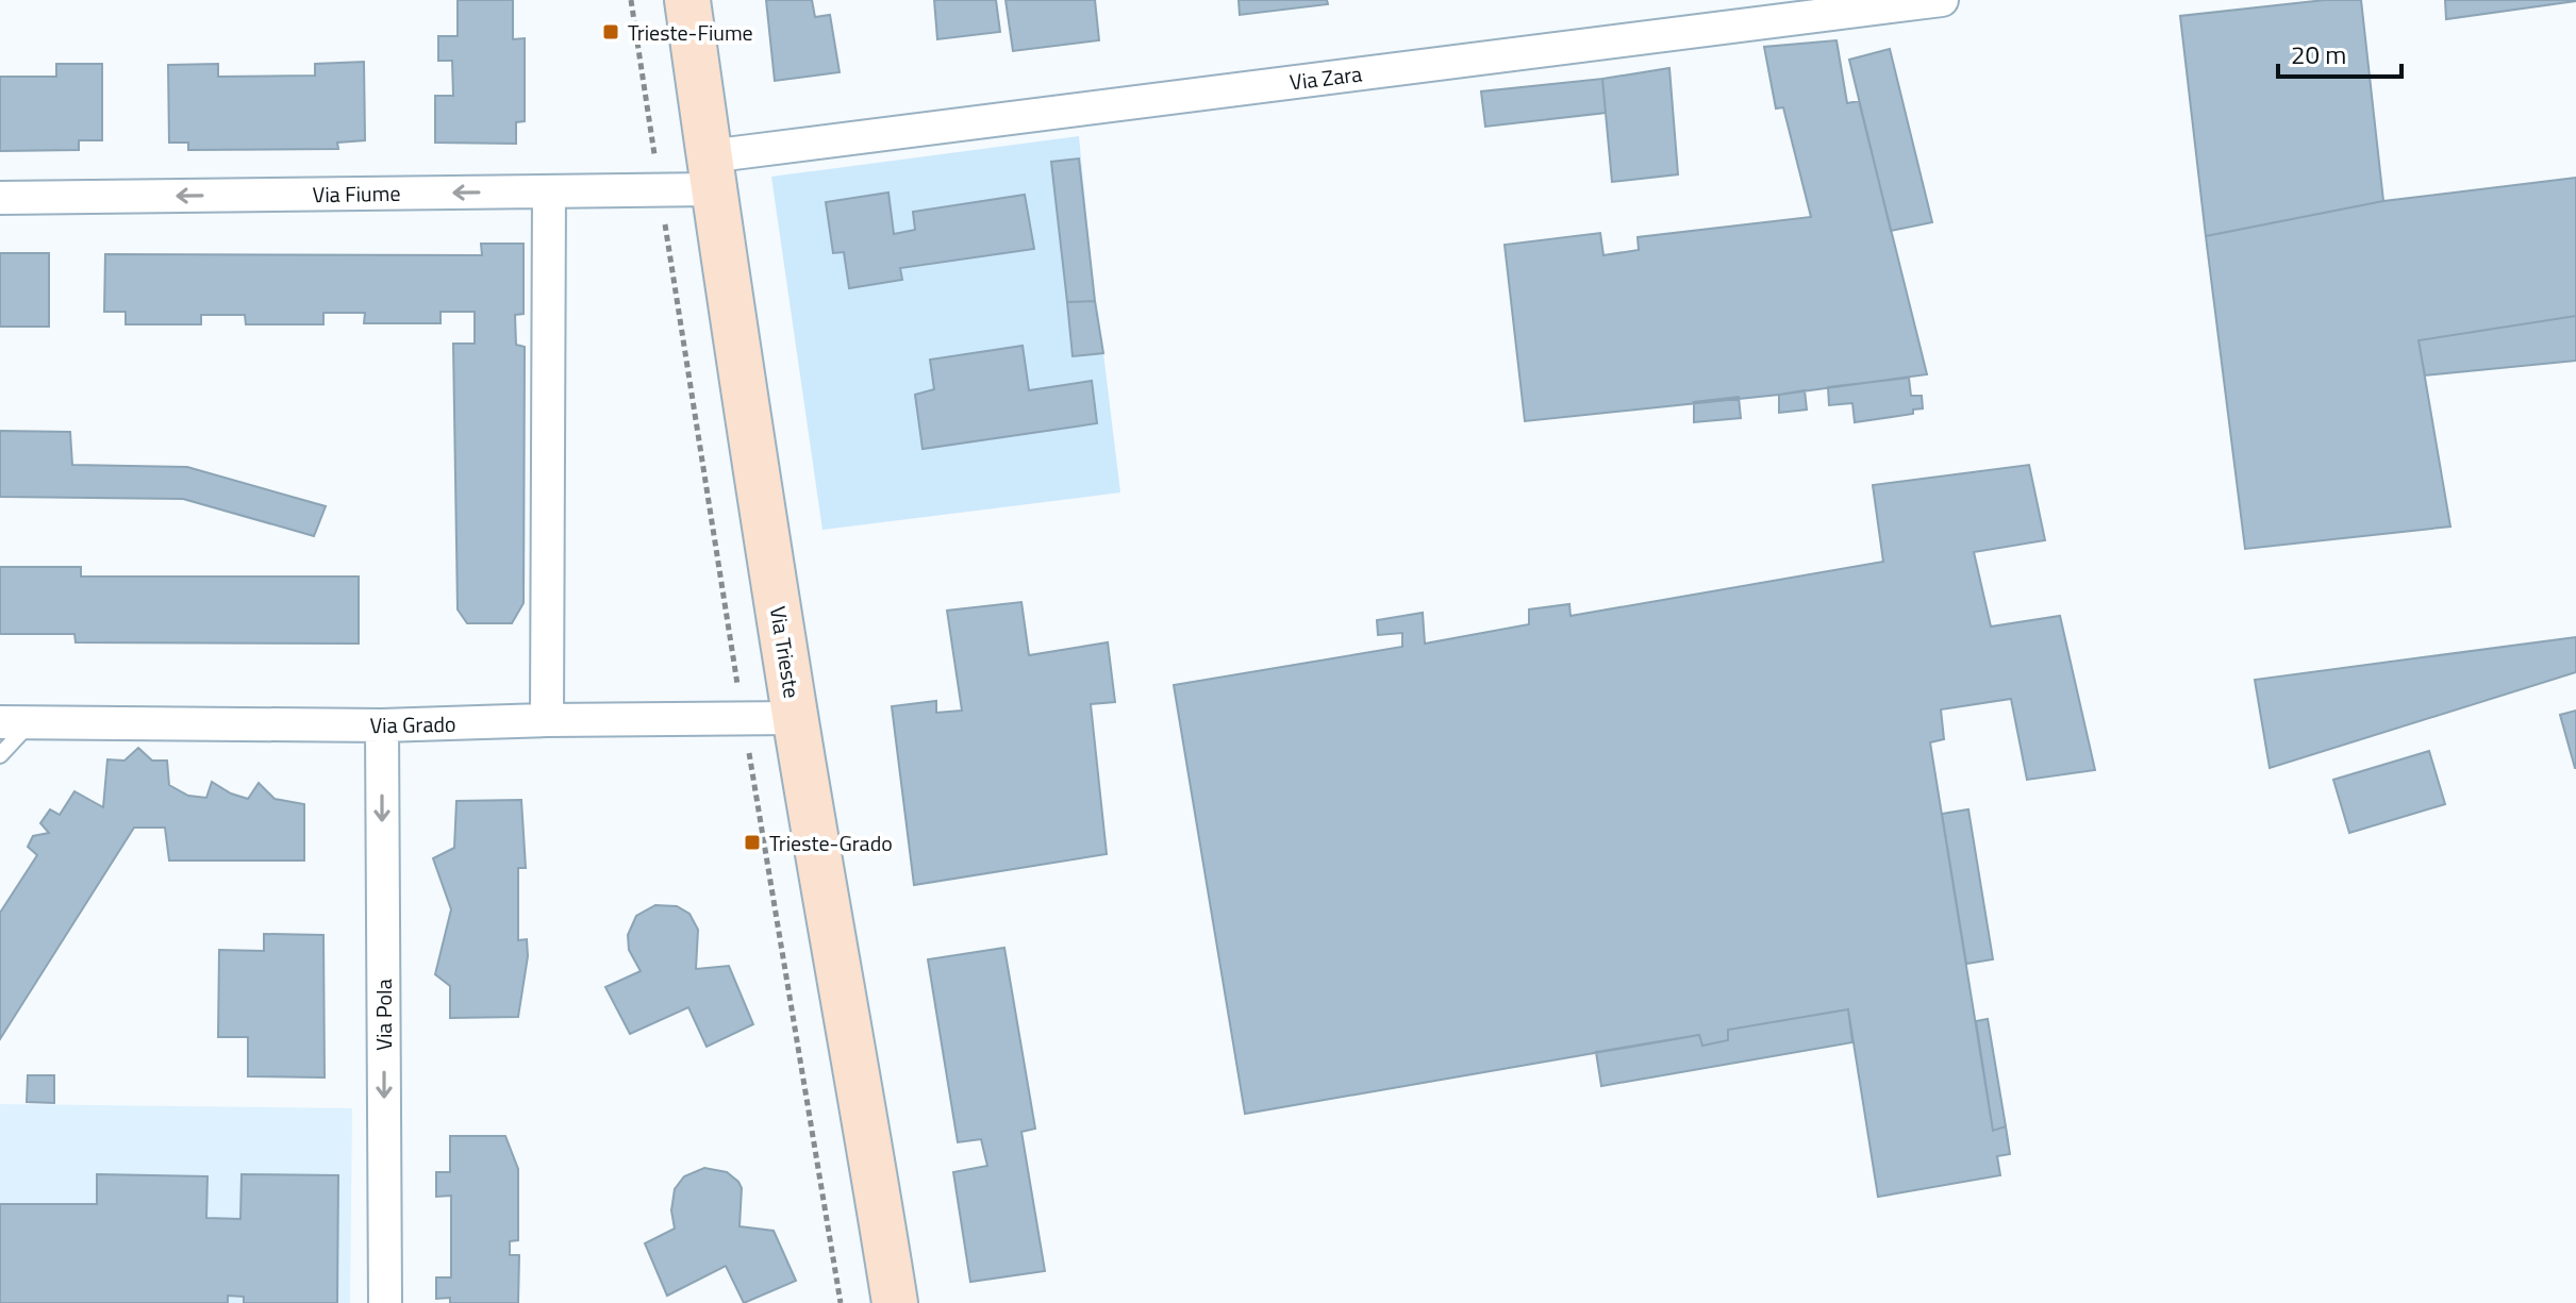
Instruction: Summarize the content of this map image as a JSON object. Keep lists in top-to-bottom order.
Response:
{
  "streets": {
    "street": [
      "Via Zara",
      "Via Fiume",
      "Via Trieste",
      "Via Grado",
      "Via Pola"
    ]
  },
  "crossings": [
    ["Via Zara", "Via Fiume"],
    ["Via Zara", "Via Trieste"],
    ["Via Fiume", "Via Trieste"],
    ["Via Trieste", "Via Grado"],
    ["Via Grado", "Via Pola"]
  ],
  "one_way": ["Via Fiume", "Via Pola"],
  "places": {
    "transit": ["Trieste-Fiume", "Trieste-Grado"]
  },
  "scale_bar": "20 m"
}
